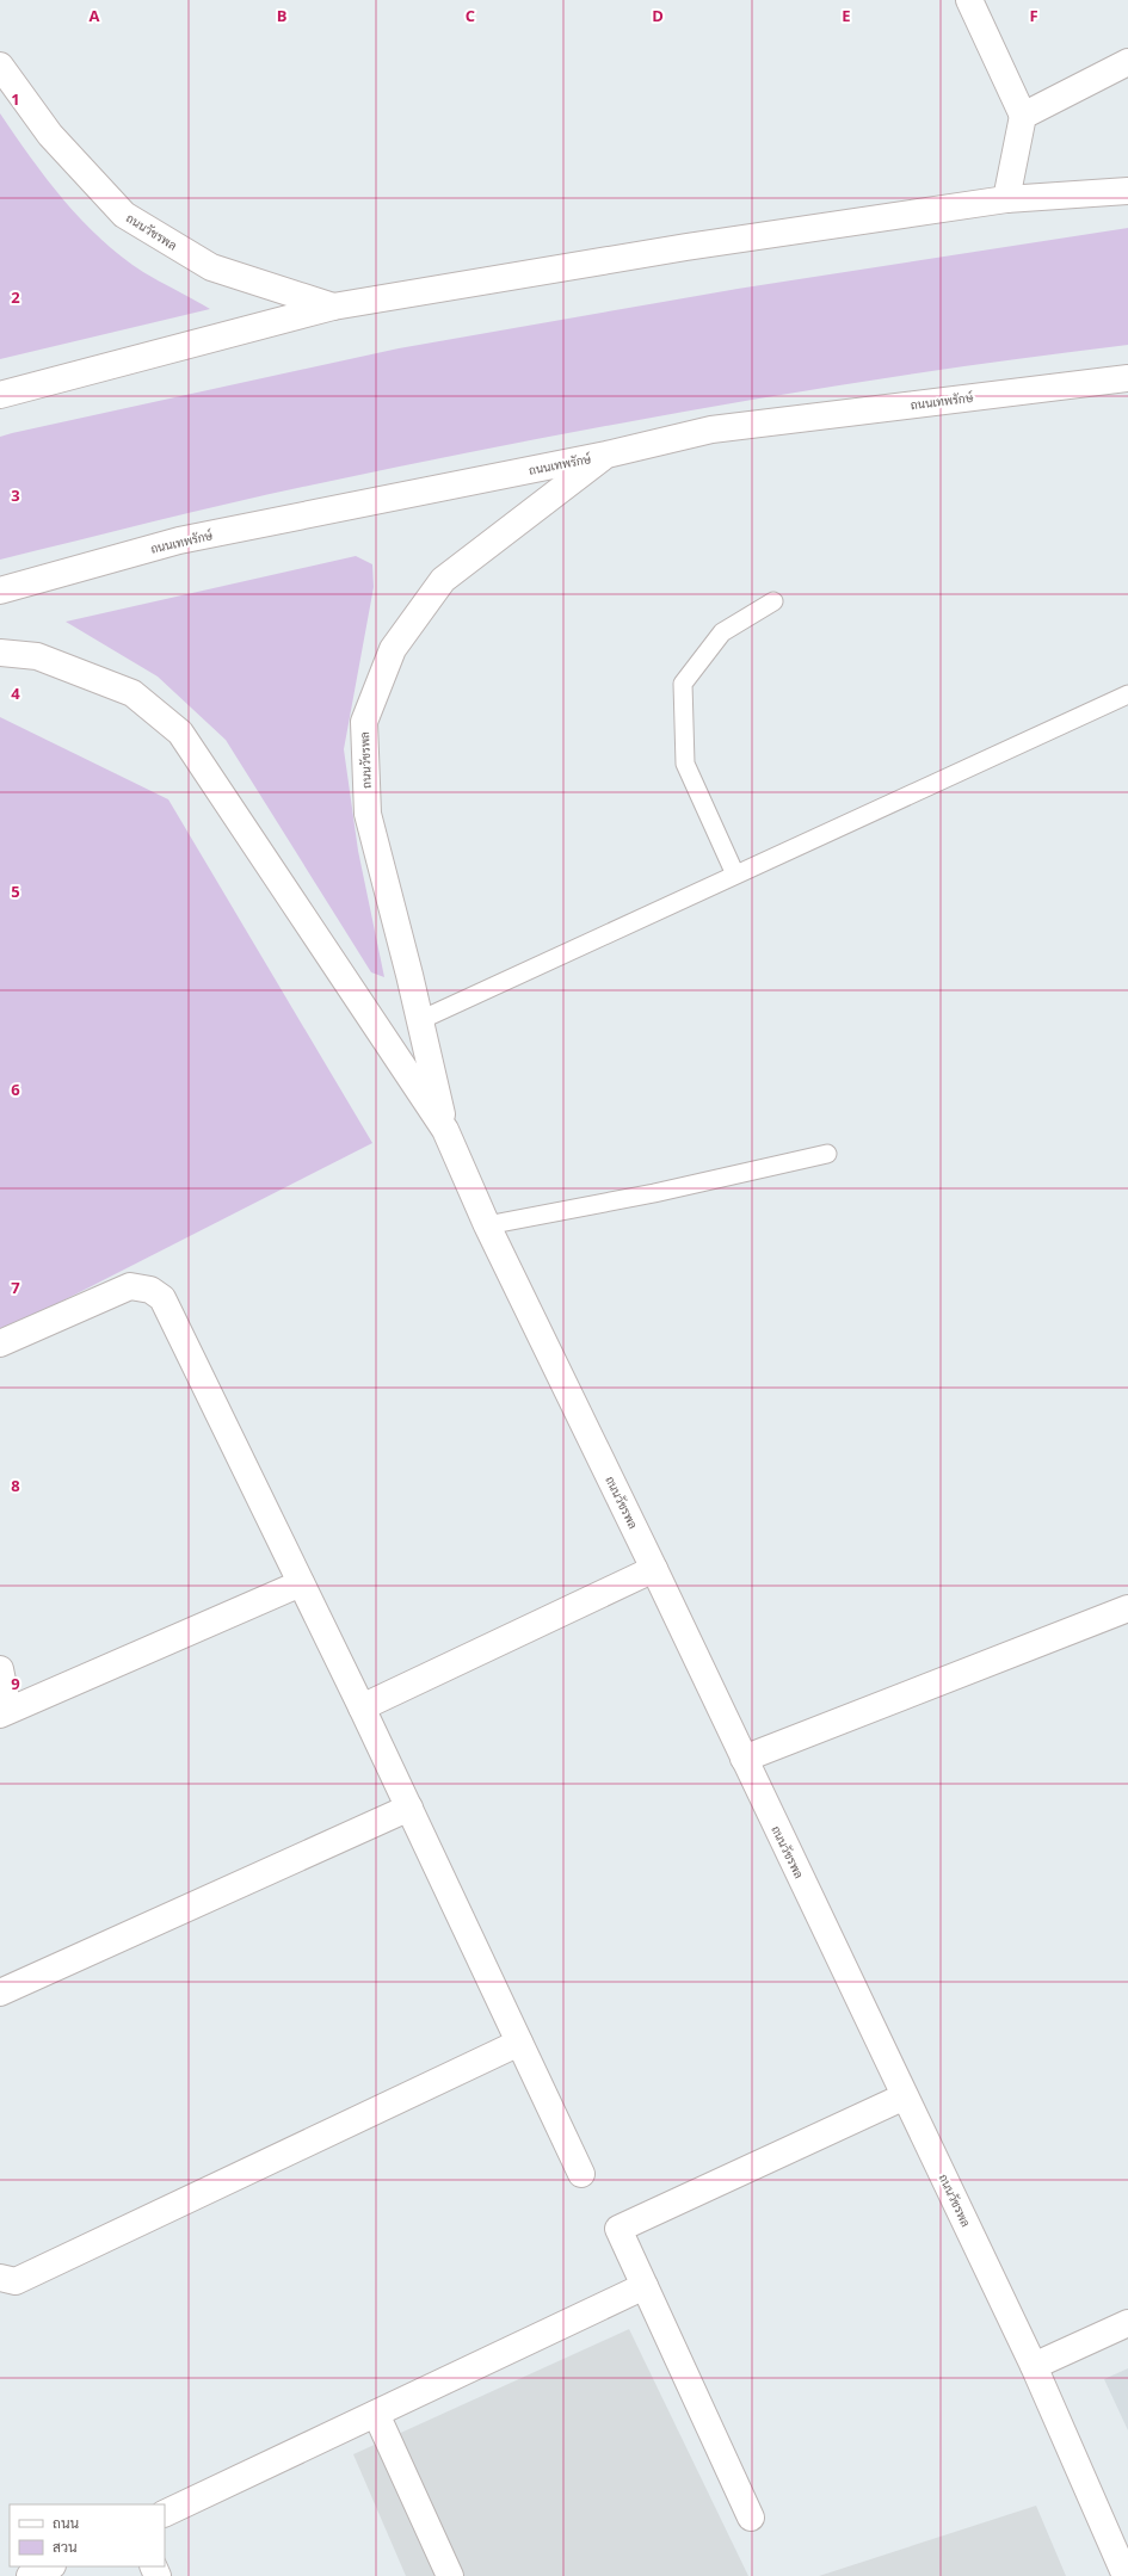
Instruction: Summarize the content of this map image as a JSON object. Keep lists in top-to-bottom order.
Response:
{
  "streets": {
    "street": ["ถนนวัชรพล", "ถนนเทพรักษ์"]
  },
  "crossings": [
    ["ถนนวัชรพล", "ถนนเทพรักษ์"]
  ],
  "legend": ["ถนน", "สวน"],
  "grid": {
    "columns": [
      "A",
      "B",
      "C",
      "D",
      "E",
      "F"
    ],
    "rows": [
      "1",
      "2",
      "3",
      "4",
      "5",
      "6",
      "7",
      "8",
      "9"
    ]
  }
}
